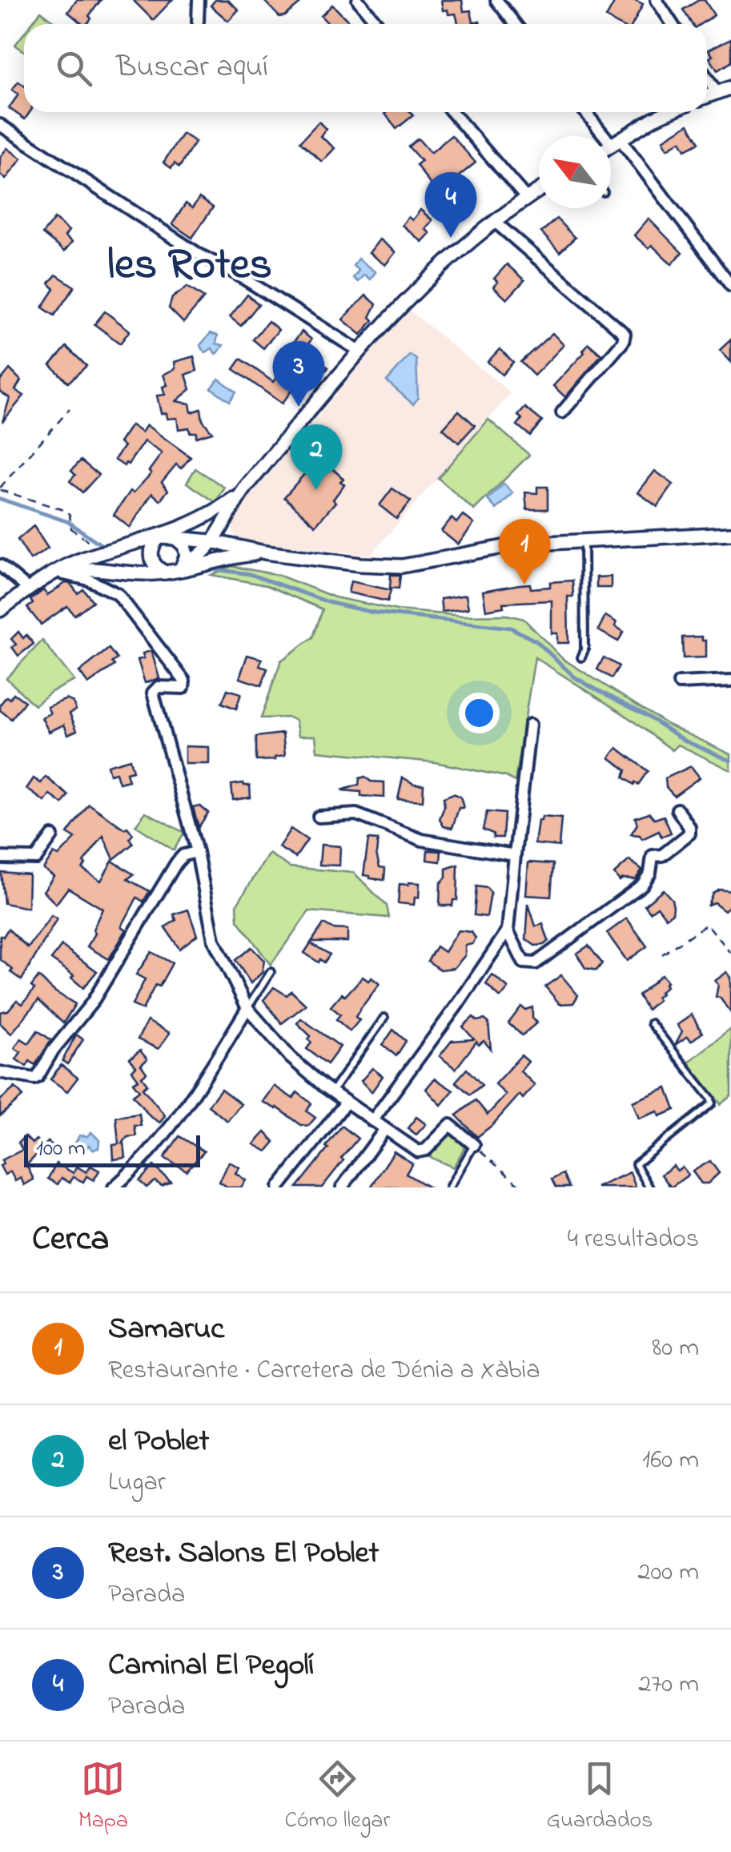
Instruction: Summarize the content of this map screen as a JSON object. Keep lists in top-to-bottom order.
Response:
{
  "districts": ["les Rotes"],
  "scale_bar": "100 m",
  "north": "top left",
  "page": {
    "search": "Buscar aquí",
    "pins": [
      "4",
      "3",
      "2",
      "1"
    ],
    "scale": "100 m",
    "heading": ["Cerca", "4 resultados"],
    "list": [
      {
        "mark": "1",
        "name": "Samaruc",
        "note": "Restaurante · Carretera de Dénia a Xàbia",
        "value": "80 m"
      },
      {
        "mark": "2",
        "name": "el Poblet",
        "note": "Lugar",
        "value": "160 m"
      },
      {
        "mark": "3",
        "name": "Rest. Salons El Poblet",
        "note": "Parada",
        "value": "200 m"
      },
      {
        "mark": "4",
        "name": "Caminal El Pegolí",
        "note": "Parada",
        "value": "270 m"
      }
    ],
    "nav": ["Mapa", "Cómo llegar", "Guardados"]
  }
}
